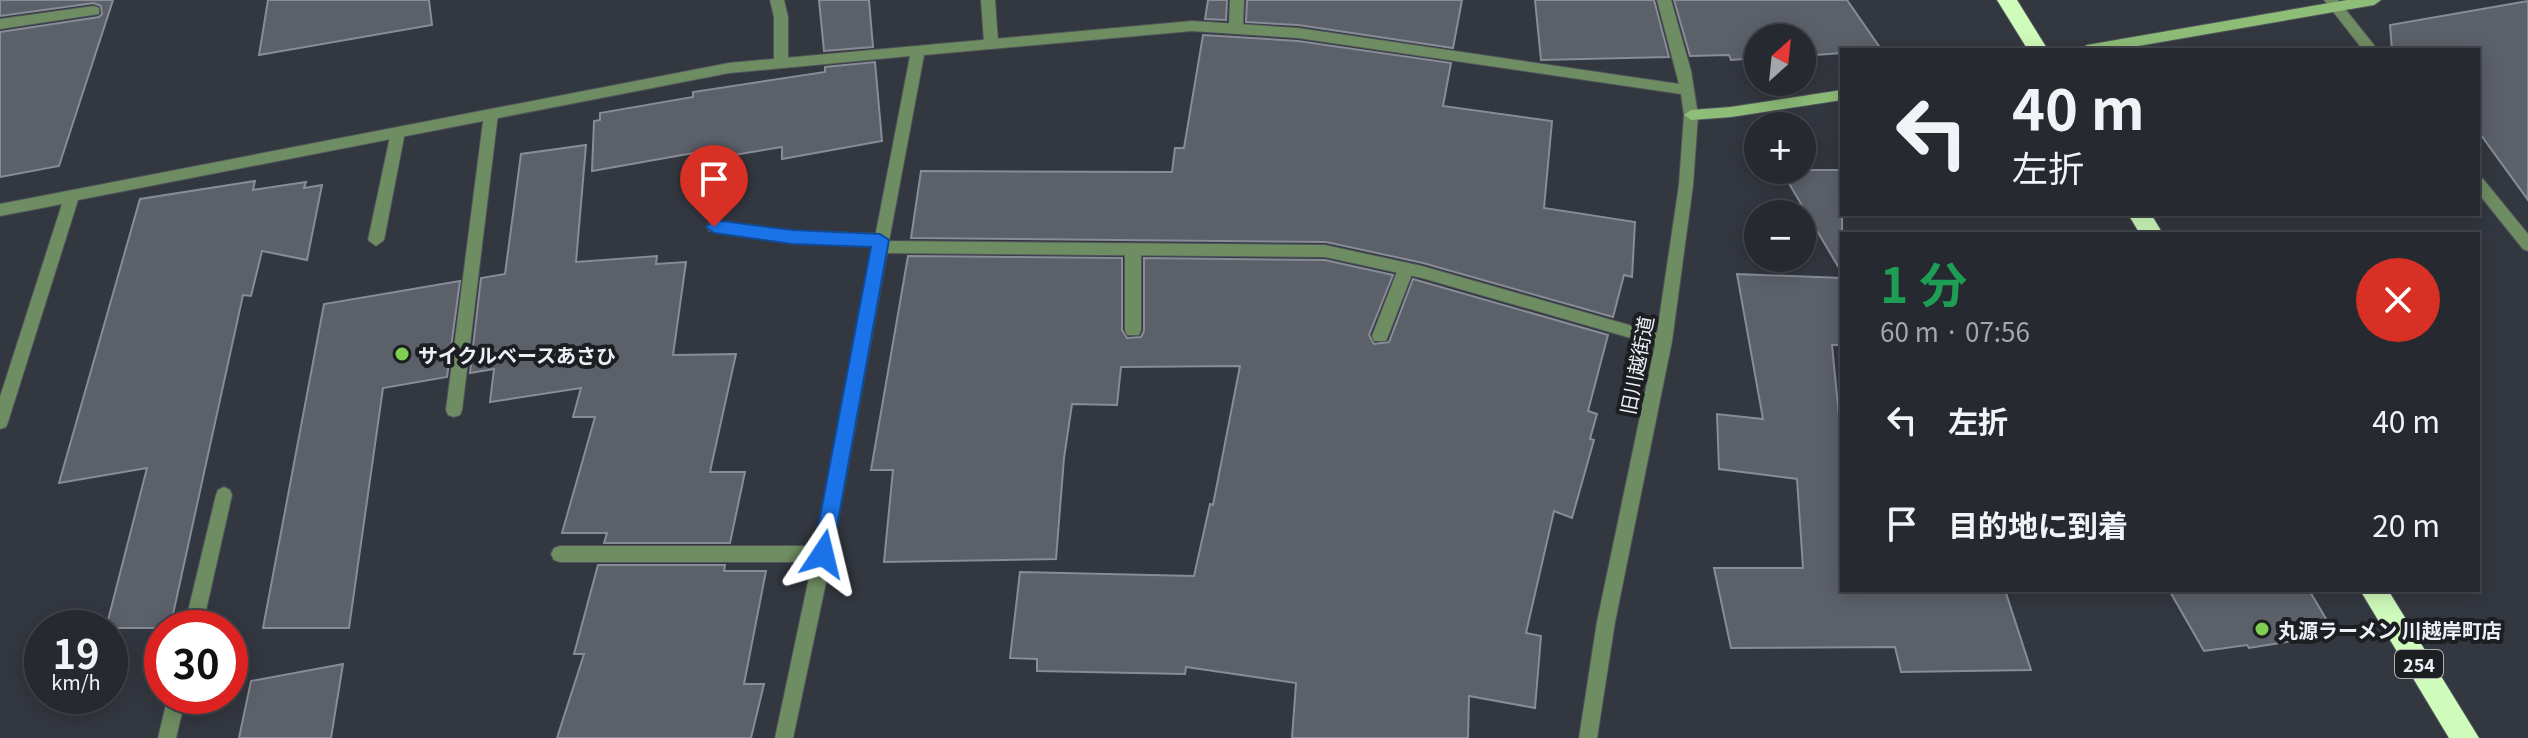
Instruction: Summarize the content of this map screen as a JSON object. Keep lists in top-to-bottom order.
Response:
{
  "streets": {
    "highway": ["254"],
    "street": ["旧川越街道"]
  },
  "places": ["サイクルベースあさひ", "丸源ラーメン 川越岸町店"],
  "north": "top right",
  "page": {
    "map_buttons": ["+", "−"],
    "turn": ["40 m", "左折"],
    "heading": ["1 分", "60 m · 07:56"],
    "list": [
      {
        "name": "左折",
        "value": "40 m"
      },
      {
        "name": "目的地に到着",
        "value": "20 m"
      }
    ],
    "speed": "19 km/h",
    "limit": "30"
  }
}
